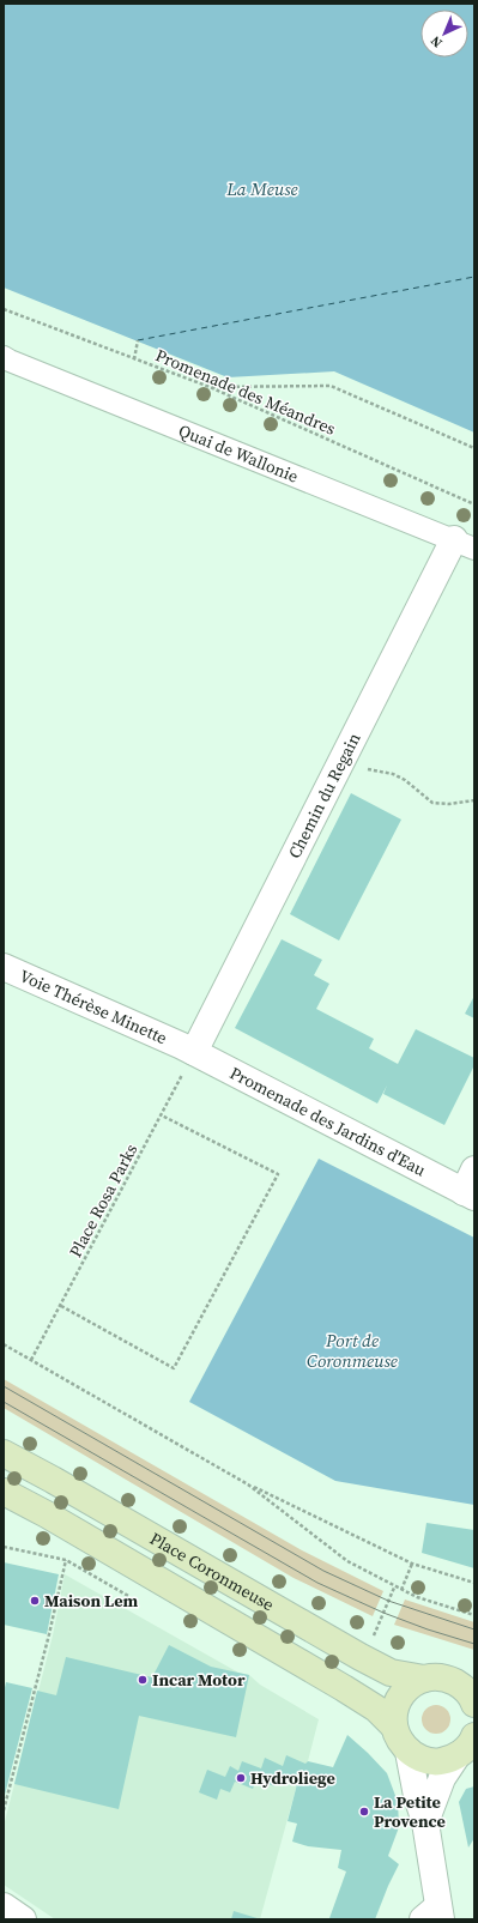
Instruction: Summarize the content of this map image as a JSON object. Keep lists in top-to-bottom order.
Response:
{
  "streets": {
    "main road": ["Place Coronmeuse"],
    "street": [
      "Quai de Wallonie",
      "Chemin du Regain",
      "Voie Thérèse Minette",
      "Promenade des Jardins d'Eau"
    ],
    "path": ["Promenade des Méandres", "Place Rosa Parks"]
  },
  "crossings": [
    ["Quai de Wallonie", "Chemin du Regain"],
    ["Chemin du Regain", "Voie Thérèse Minette"],
    ["Chemin du Regain", "Promenade des Jardins d'Eau"],
    ["Chemin du Regain", "Place Rosa Parks"],
    ["Voie Thérèse Minette", "Promenade des Jardins d'Eau"],
    ["Voie Thérèse Minette", "Place Rosa Parks"],
    ["Promenade des Jardins d'Eau", "Place Rosa Parks"]
  ],
  "water": ["La Meuse", "Port de Coronmeuse"],
  "places": [
    "Maison Lem",
    "Incar Motor",
    "Hydroliege",
    "La Petite Provence"
  ],
  "north": "bottom left"
}
